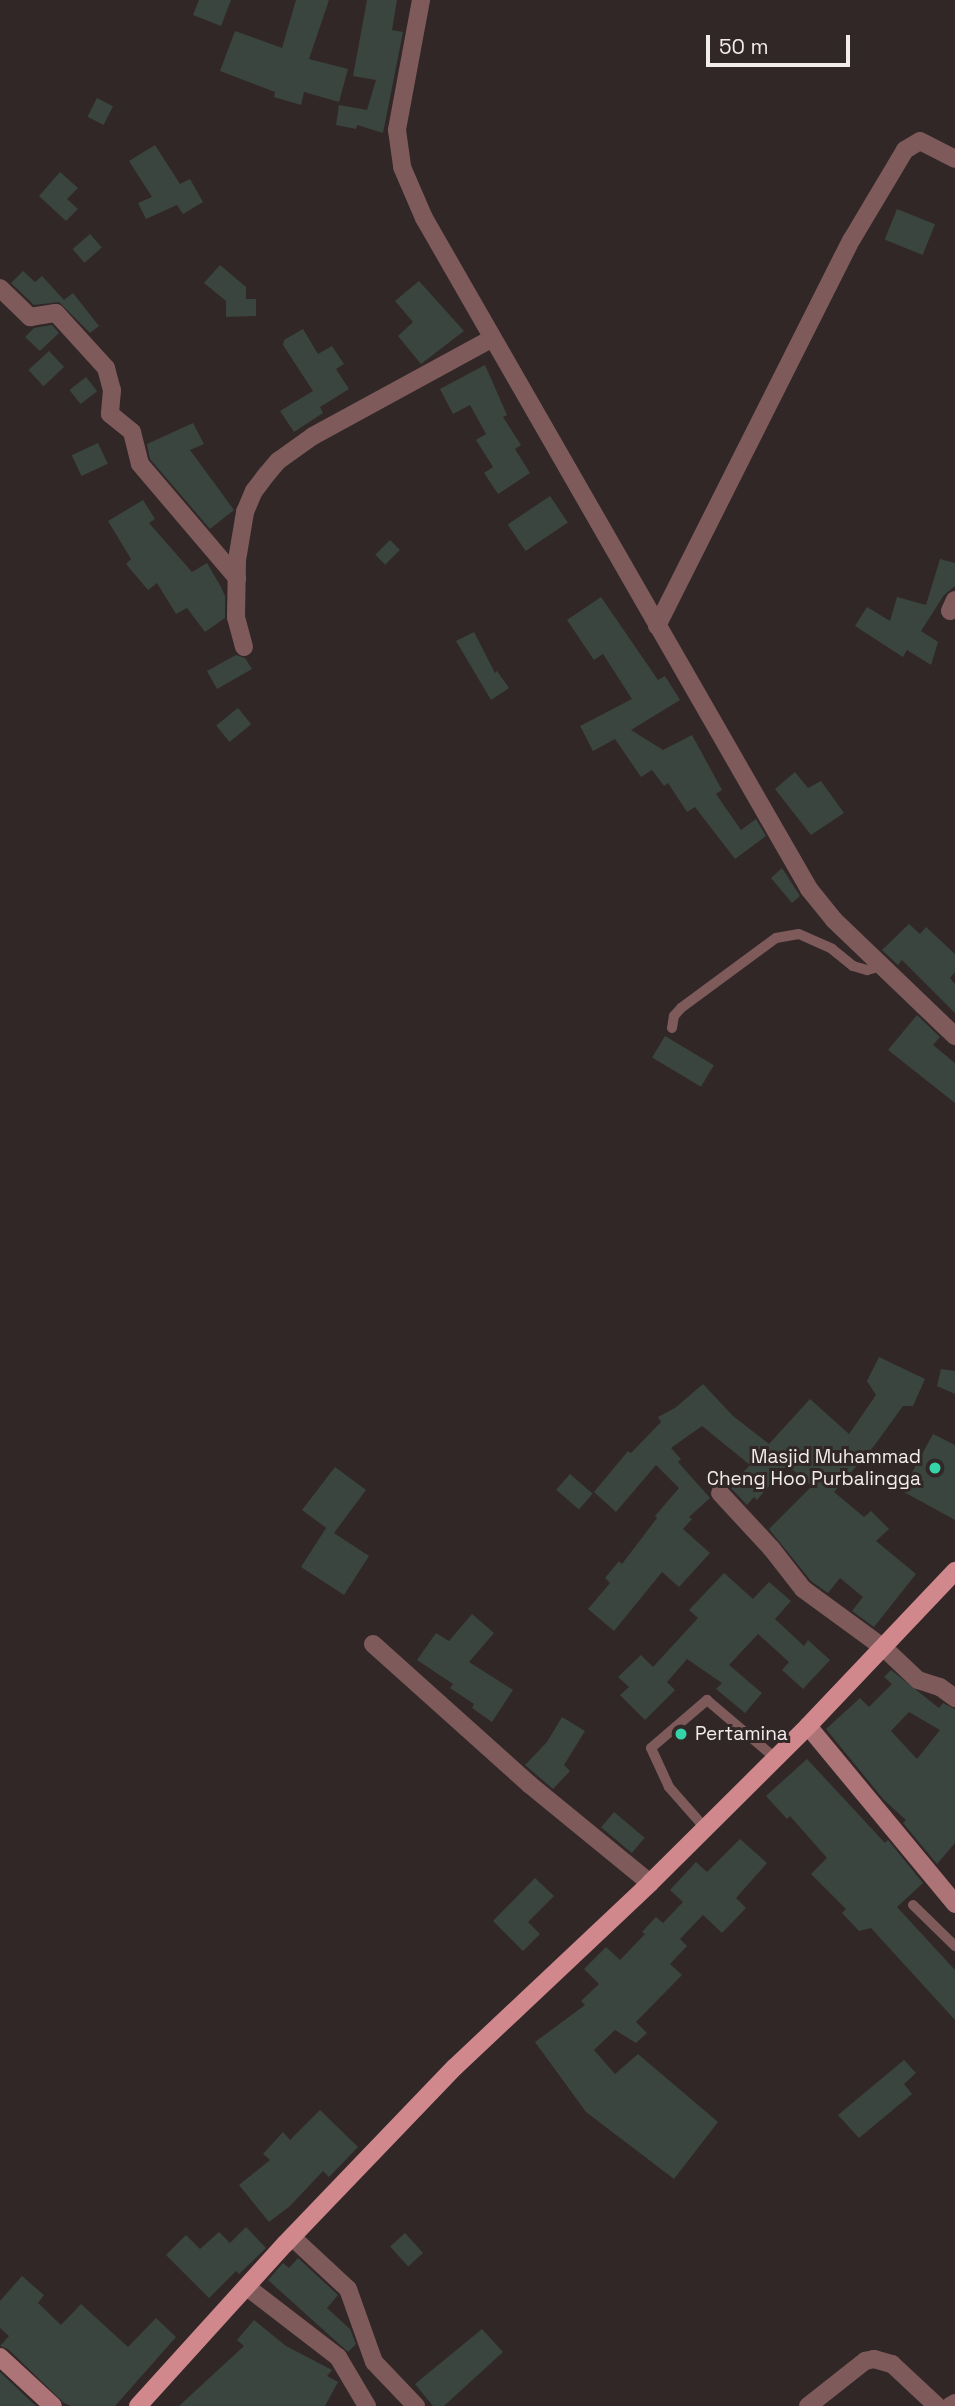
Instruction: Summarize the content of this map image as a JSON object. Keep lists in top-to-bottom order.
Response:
{
  "places": ["Masjid Muhammad Cheng Hoo Purbalingga", "Pertamina"],
  "scale_bar": "50 m"
}
